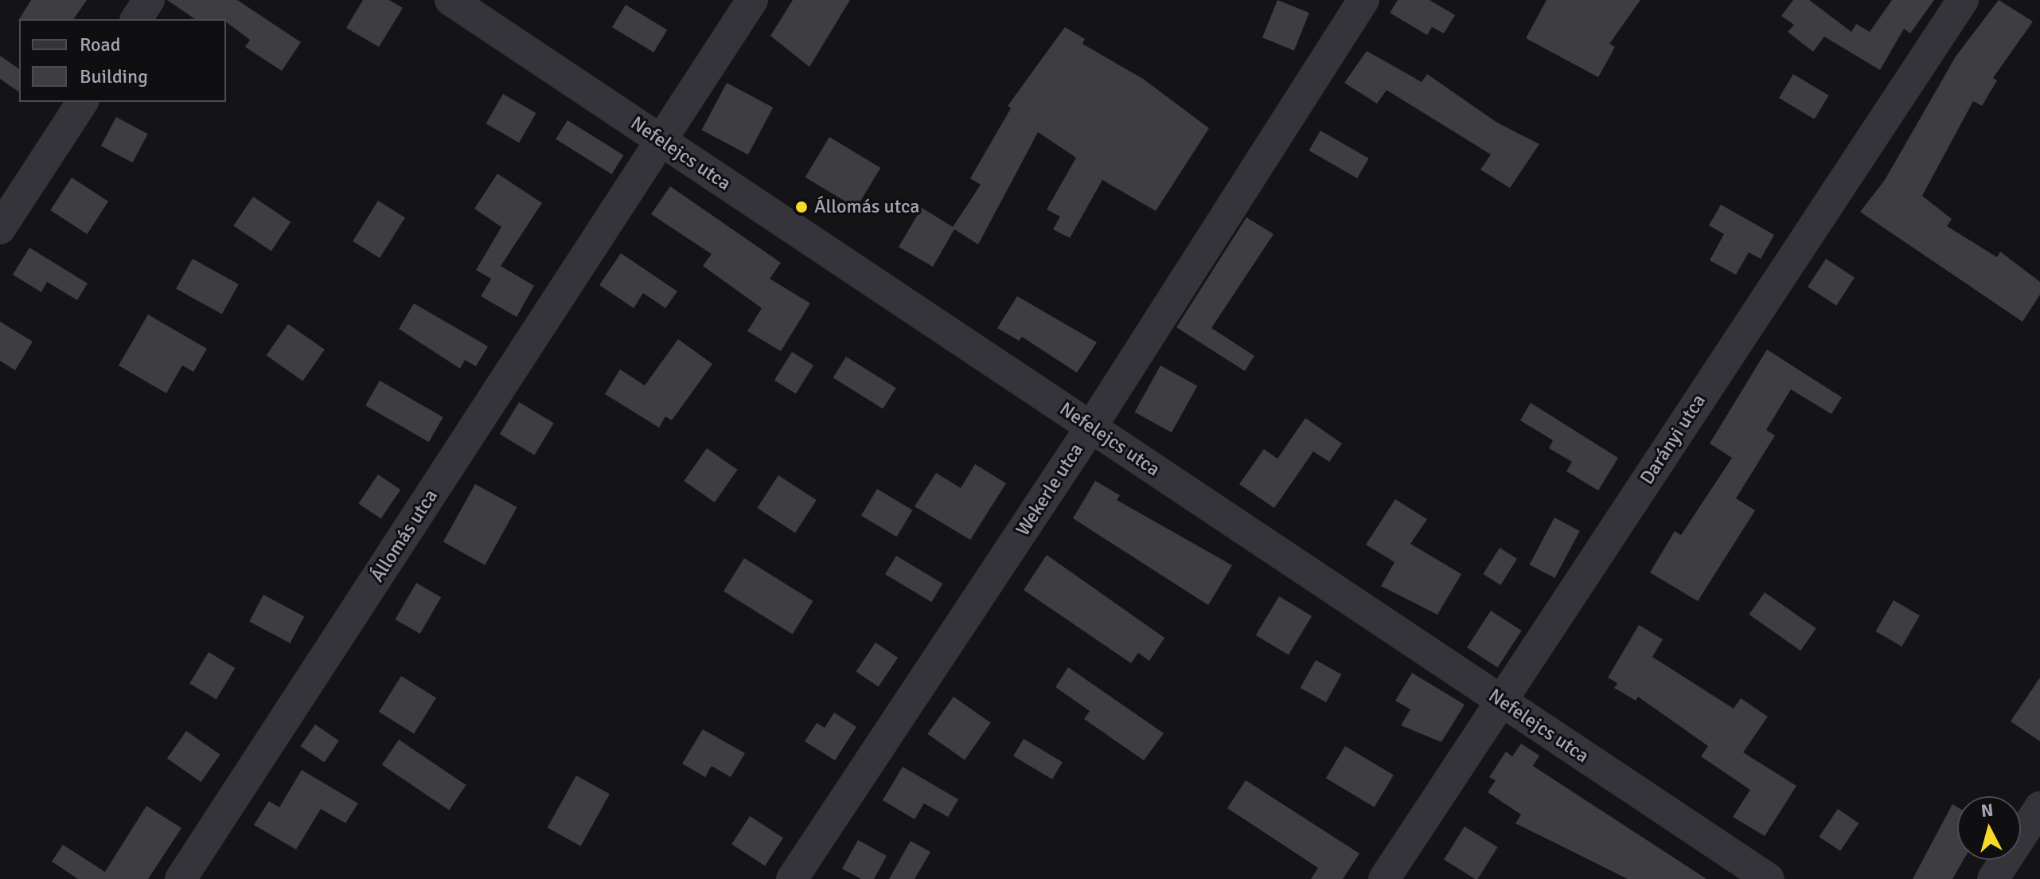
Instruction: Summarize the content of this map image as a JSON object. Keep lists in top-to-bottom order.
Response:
{
  "streets": {
    "street": [
      "Nefelejcs utca",
      "Darányi utca",
      "Wekerle utca",
      "Állomás utca"
    ]
  },
  "crossings": [
    ["Nefelejcs utca", "Darányi utca"],
    ["Nefelejcs utca", "Wekerle utca"],
    ["Nefelejcs utca", "Állomás utca"]
  ],
  "places": ["Állomás utca"],
  "legend": ["Road", "Building"],
  "north": "top"
}
